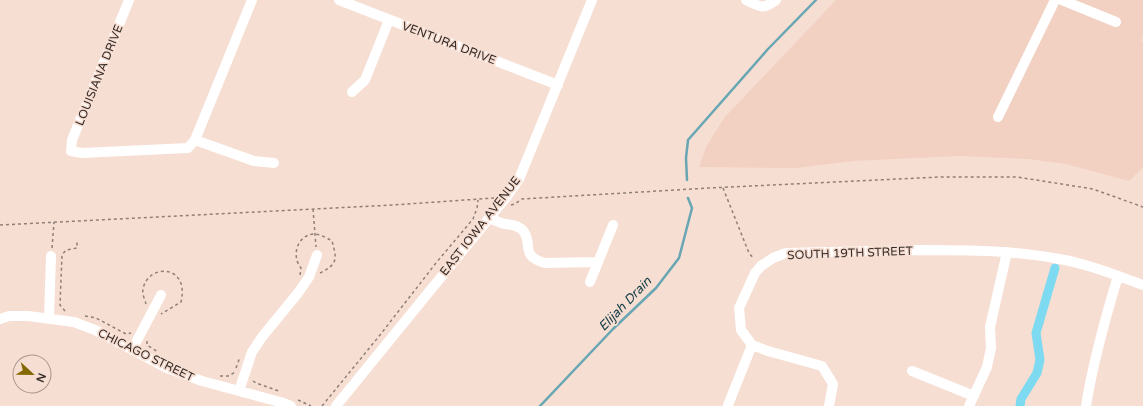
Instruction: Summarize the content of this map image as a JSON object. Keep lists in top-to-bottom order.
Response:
{
  "streets": {
    "street": [
      "VENTURA DRIVE",
      "LOUISIANA DRIVE",
      "EAST IOWA AVENUE",
      "SOUTH 19TH STREET",
      "CHICAGO STREET"
    ]
  },
  "crossings": [
    ["VENTURA DRIVE", "EAST IOWA AVENUE"]
  ],
  "water": ["Elijah Drain"],
  "north": "right"
}
